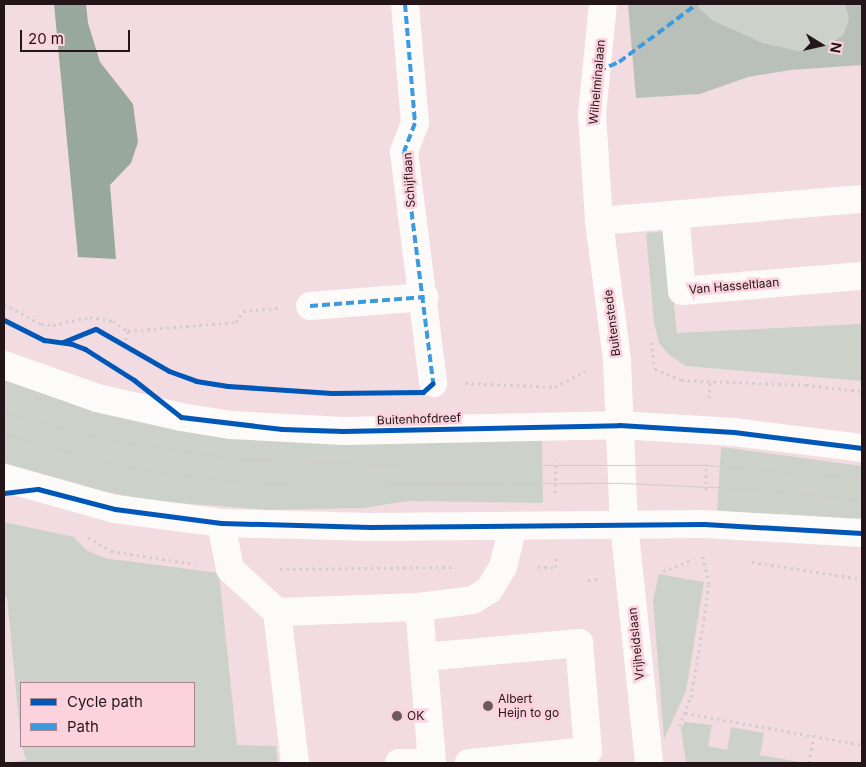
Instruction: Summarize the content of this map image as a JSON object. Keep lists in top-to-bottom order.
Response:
{
  "streets": {
    "street": [
      "Wilhelminalaan",
      "Schijflaan",
      "Van Hasseltlaan",
      "Buitenstede",
      "Buitenhofdreef",
      "Vrijheidslaan"
    ]
  },
  "crossings": [
    ["Wilhelminalaan", "Buitenstede"],
    ["Buitenstede", "Buitenhofdreef"]
  ],
  "places": ["Albert Heijn to go", "OK"],
  "legend": ["Cycle path", "Path"],
  "scale_bar": "20 m",
  "north": "right"
}
